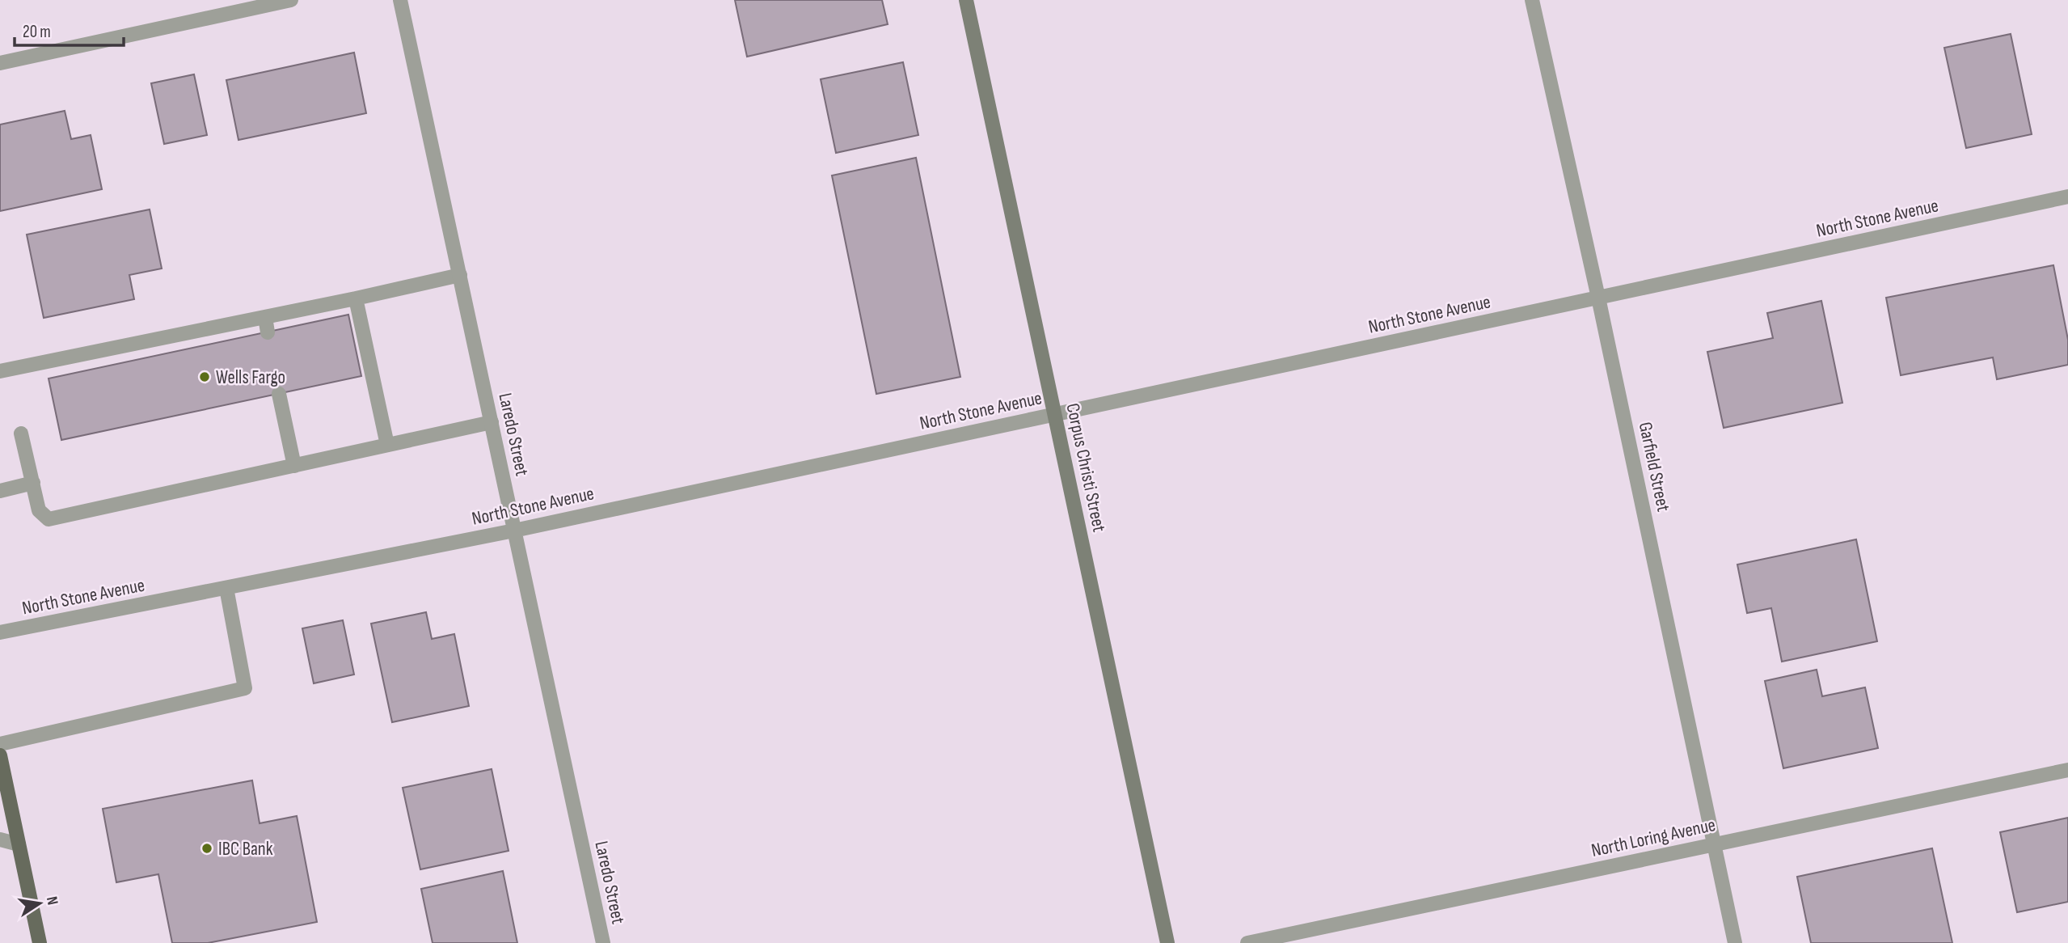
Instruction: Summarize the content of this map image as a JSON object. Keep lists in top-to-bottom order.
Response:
{
  "streets": {
    "main road": ["Corpus Christi Street"],
    "street": [
      "North Stone Avenue",
      "Laredo Street",
      "Garfield Street",
      "North Loring Avenue"
    ]
  },
  "crossings": [
    ["North Stone Avenue", "Laredo Street"],
    ["North Stone Avenue", "Garfield Street"],
    ["North Stone Avenue", "Corpus Christi Street"],
    ["Garfield Street", "North Loring Avenue"]
  ],
  "places": ["Wells Fargo", "IBC Bank"],
  "scale_bar": "20 m",
  "north": "right"
}
